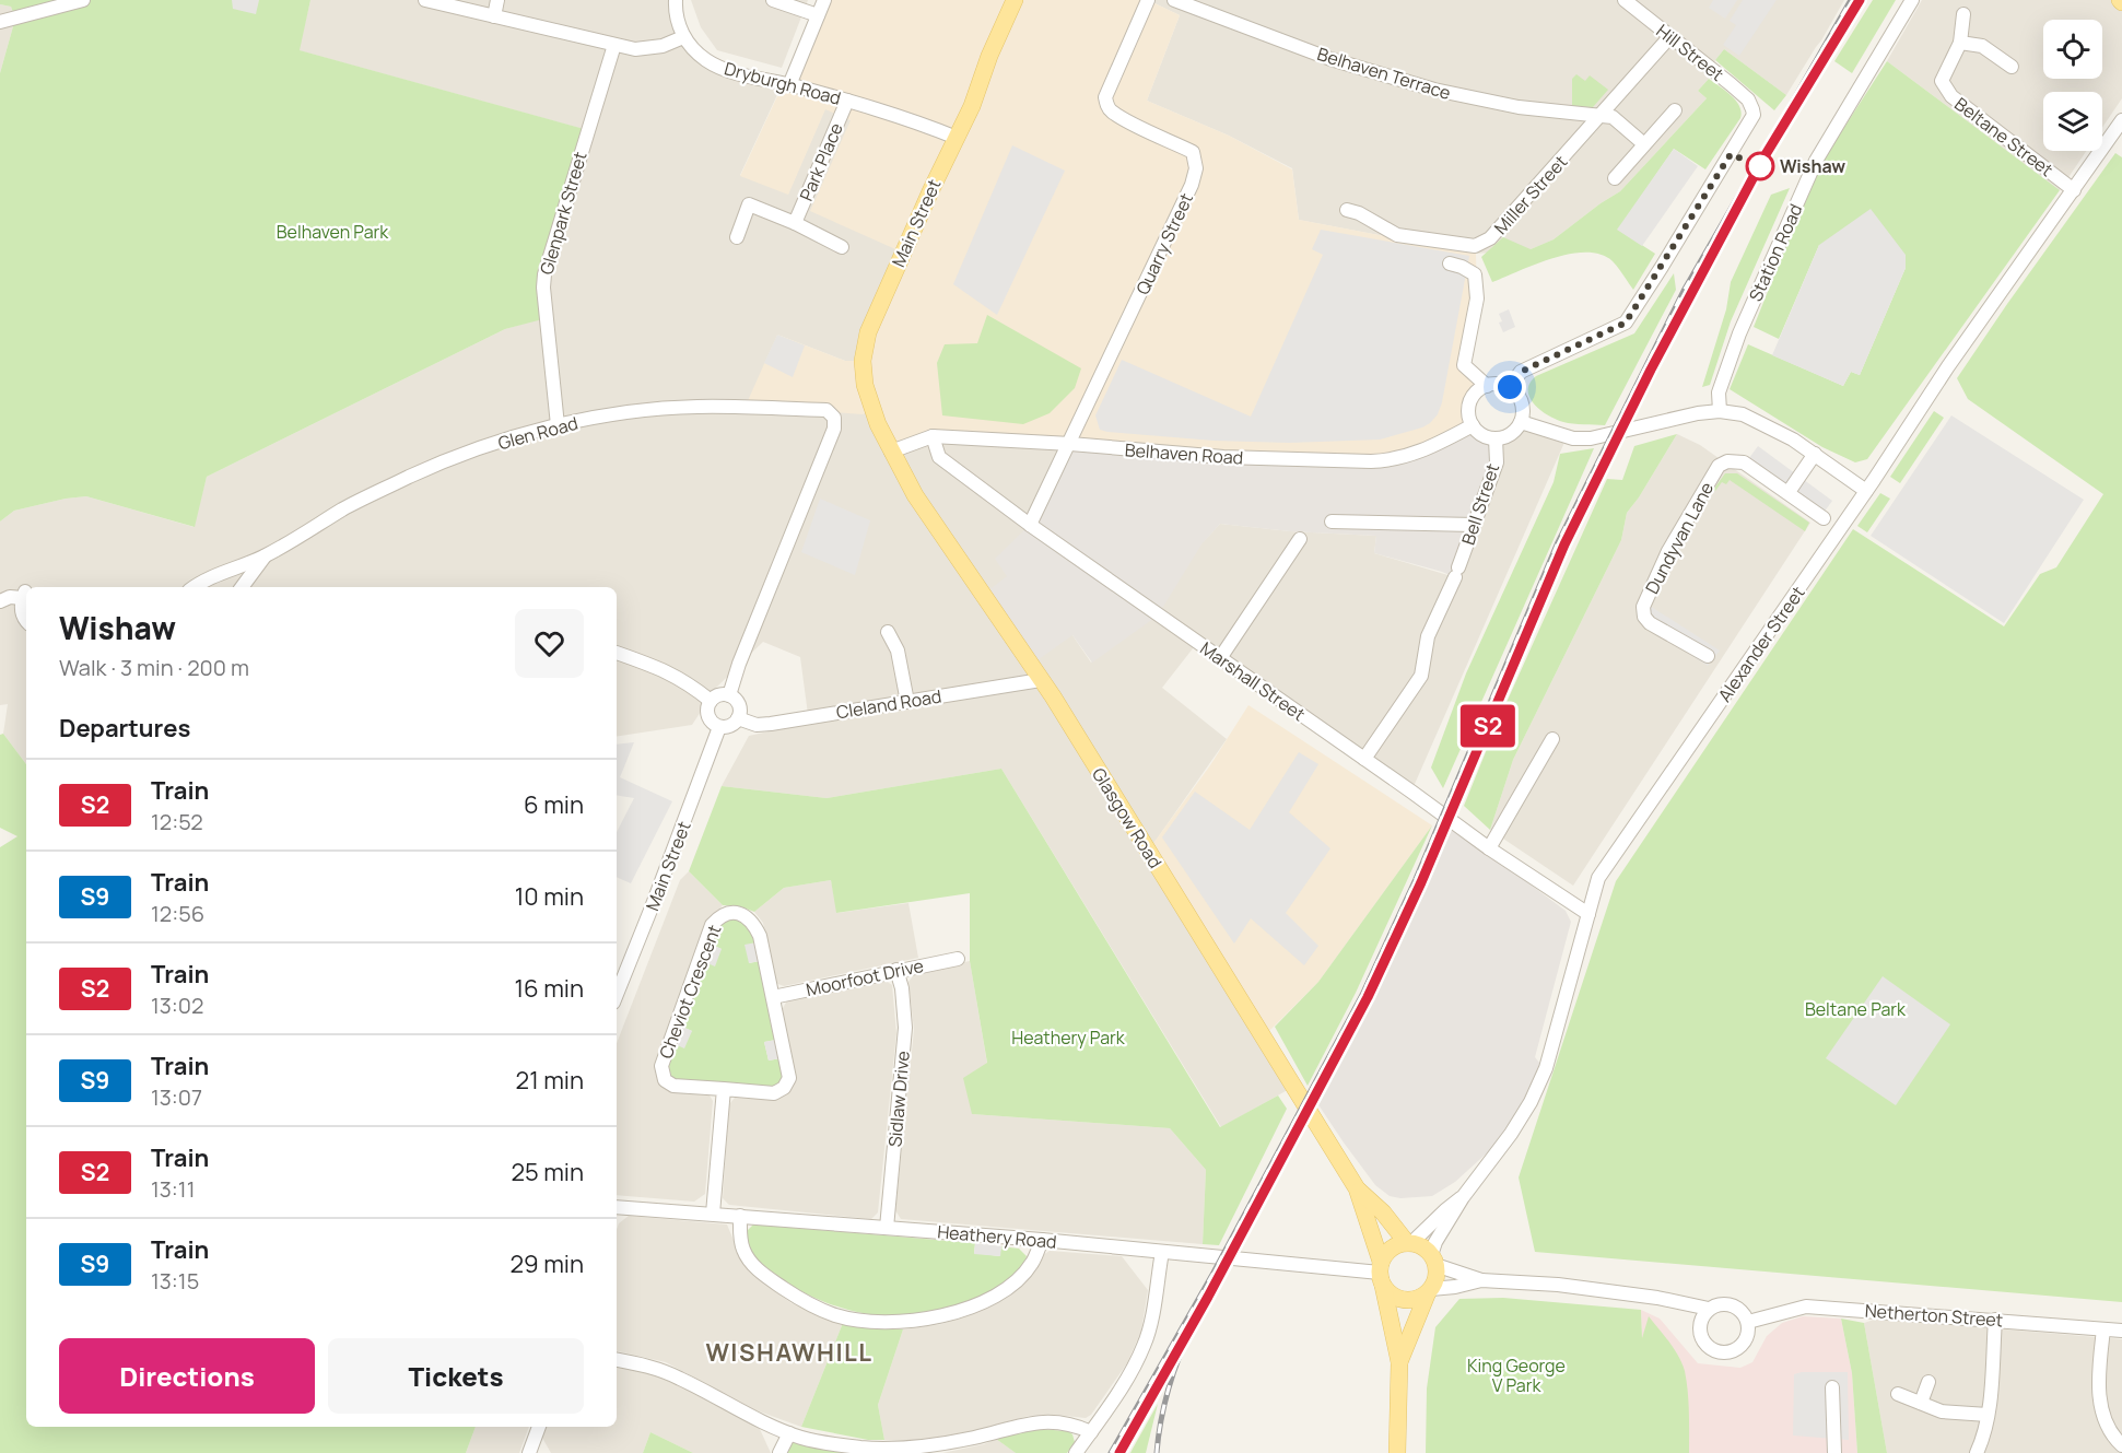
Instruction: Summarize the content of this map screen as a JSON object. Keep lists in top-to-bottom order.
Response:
{
  "streets": {
    "main road": ["Main Street", "Glasgow Road"],
    "street": [
      "Hill Street",
      "Belhaven Terrace",
      "Dryburgh Road",
      "Beltane Street",
      "Park Place",
      "Miller Street",
      "Glenpark Street",
      "Quarry Street",
      "Station Road",
      "Glen Road",
      "Belhaven Road",
      "Bell Street",
      "Dundyvan Lane",
      "Alexander Street",
      "Marshall Street",
      "Cleland Road",
      "Moorfoot Drive",
      "Cheviot Crescent",
      "Sidlaw Drive",
      "Heathery Road",
      "Netherton Street"
    ]
  },
  "crossings": [
    ["Hill Street", "Miller Street"],
    ["Hill Street", "Belhaven Road"],
    ["Hill Street", "Bell Street"],
    ["Belhaven Terrace", "Miller Street"],
    ["Dryburgh Road", "Park Place"],
    ["Dryburgh Road", "Main Street"],
    ["Beltane Street", "Alexander Street"],
    ["Glenpark Street", "Glen Road"],
    ["Main Street", "Glen Road"],
    ["Main Street", "Belhaven Road"],
    ["Main Street", "Cleland Road"],
    ["Main Street", "Glasgow Road"],
    ["Quarry Street", "Belhaven Road"],
    ["Quarry Street", "Marshall Street"],
    ["Glen Road", "Cleland Road"],
    ["Belhaven Road", "Bell Street"],
    ["Belhaven Road", "Marshall Street"],
    ["Belhaven Road", "Glasgow Road"],
    ["Bell Street", "Marshall Street"],
    ["Alexander Street", "Marshall Street"],
    ["Alexander Street", "Glasgow Road"],
    ["Alexander Street", "Heathery Road"],
    ["Cleland Road", "Glasgow Road"],
    ["Glasgow Road", "Heathery Road"],
    ["Moorfoot Drive", "Cheviot Crescent"],
    ["Moorfoot Drive", "Sidlaw Drive"],
    ["Sidlaw Drive", "Heathery Road"]
  ],
  "districts": ["WISHAWHILL"],
  "parks": [
    "Belhaven Park",
    "Beltane Park",
    "Heathery Park",
    "King George V Park"
  ],
  "places": ["Wishaw"],
  "page": {
    "on_map": "S2",
    "heading": [
      ["Wishaw", "Walk · 3 min · 200 m"],
      "Departures"
    ],
    "list": [
      {
        "mark": "S2",
        "name": "Train",
        "note": "12:52",
        "value": "6 min"
      },
      {
        "mark": "S9",
        "name": "Train",
        "note": "12:56",
        "value": "10 min"
      },
      {
        "mark": "S2",
        "name": "Train",
        "note": "13:02",
        "value": "16 min"
      },
      {
        "mark": "S9",
        "name": "Train",
        "note": "13:07",
        "value": "21 min"
      },
      {
        "mark": "S2",
        "name": "Train",
        "note": "13:11",
        "value": "25 min"
      },
      {
        "mark": "S9",
        "name": "Train",
        "note": "13:15",
        "value": "29 min"
      }
    ],
    "buttons": ["Directions", "Tickets"]
  }
}
